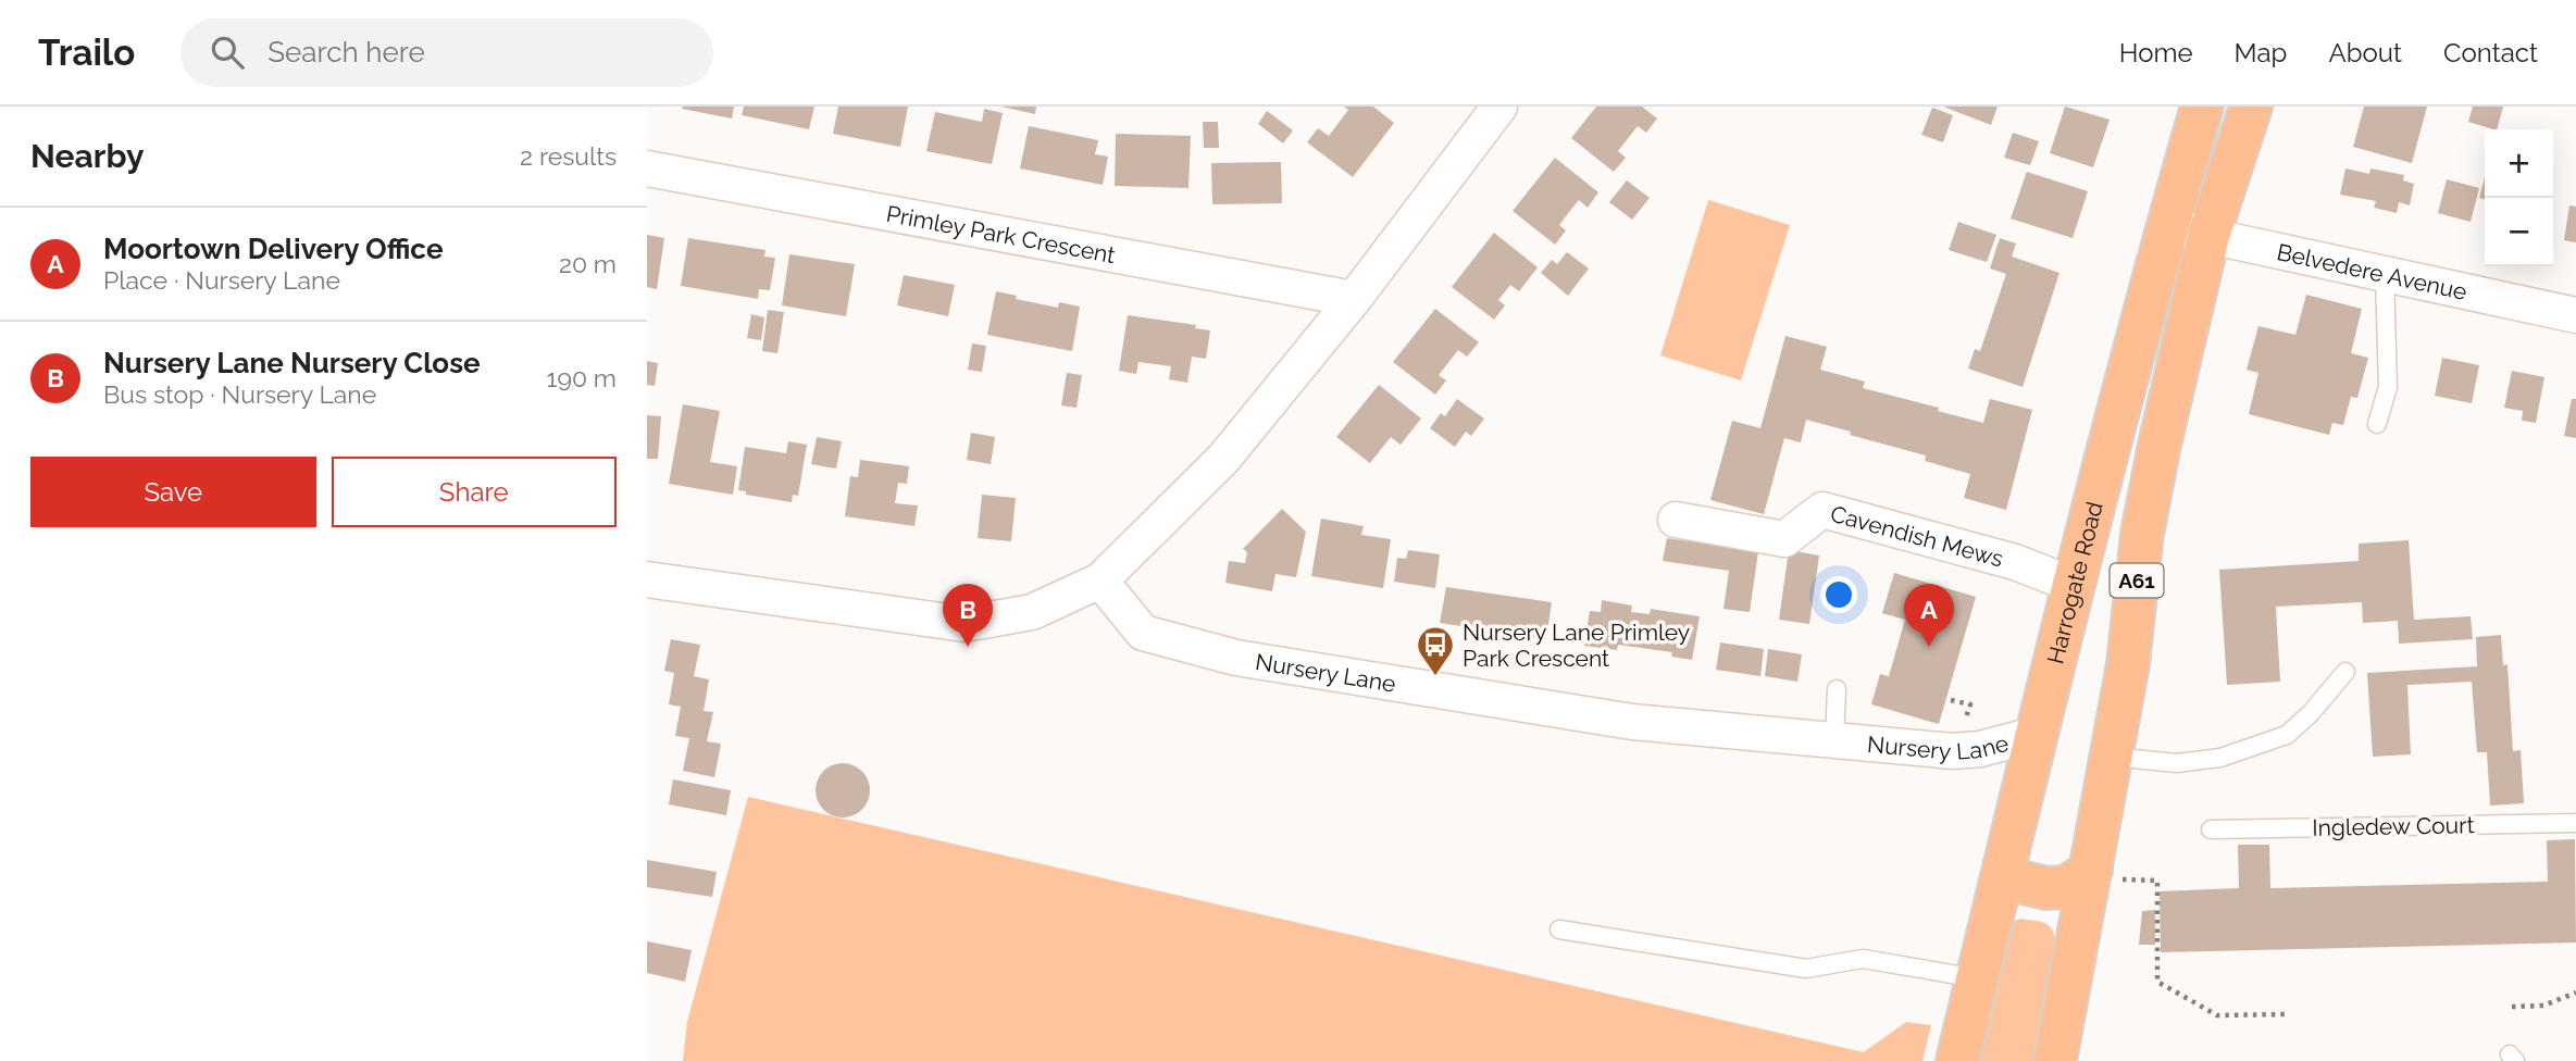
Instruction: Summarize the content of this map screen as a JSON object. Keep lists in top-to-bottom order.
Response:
{
  "streets": {
    "highway": ["A61", "Harrogate Road"],
    "street": [
      "Primley Park Crescent",
      "Belvedere Avenue",
      "Cavendish Mews",
      "Nursery Lane"
    ],
    "lane": ["Ingledew Court"]
  },
  "crossings": [
    ["Belvedere Avenue", "A61"],
    ["Belvedere Avenue", "Harrogate Road"],
    ["Cavendish Mews", "Harrogate Road"],
    ["Harrogate Road", "Nursery Lane"]
  ],
  "places": {
    "bus stop": ["Nursery Lane Primley Park Crescent"]
  },
  "page": {
    "header": "Trailo",
    "search": "Search here",
    "nav": [
      "Home",
      "Map",
      "About",
      "Contact"
    ],
    "heading": ["Nearby", "2 results"],
    "map_buttons": ["+", "−"],
    "list": [
      {
        "mark": "A",
        "name": "Moortown Delivery Office",
        "note": "Place · Nursery Lane",
        "value": "20 m"
      },
      {
        "mark": "B",
        "name": "Nursery Lane Nursery Close",
        "note": "Bus stop · Nursery Lane",
        "value": "190 m"
      }
    ],
    "buttons": ["Save", "Share"],
    "pins": ["A", "B"]
  }
}
